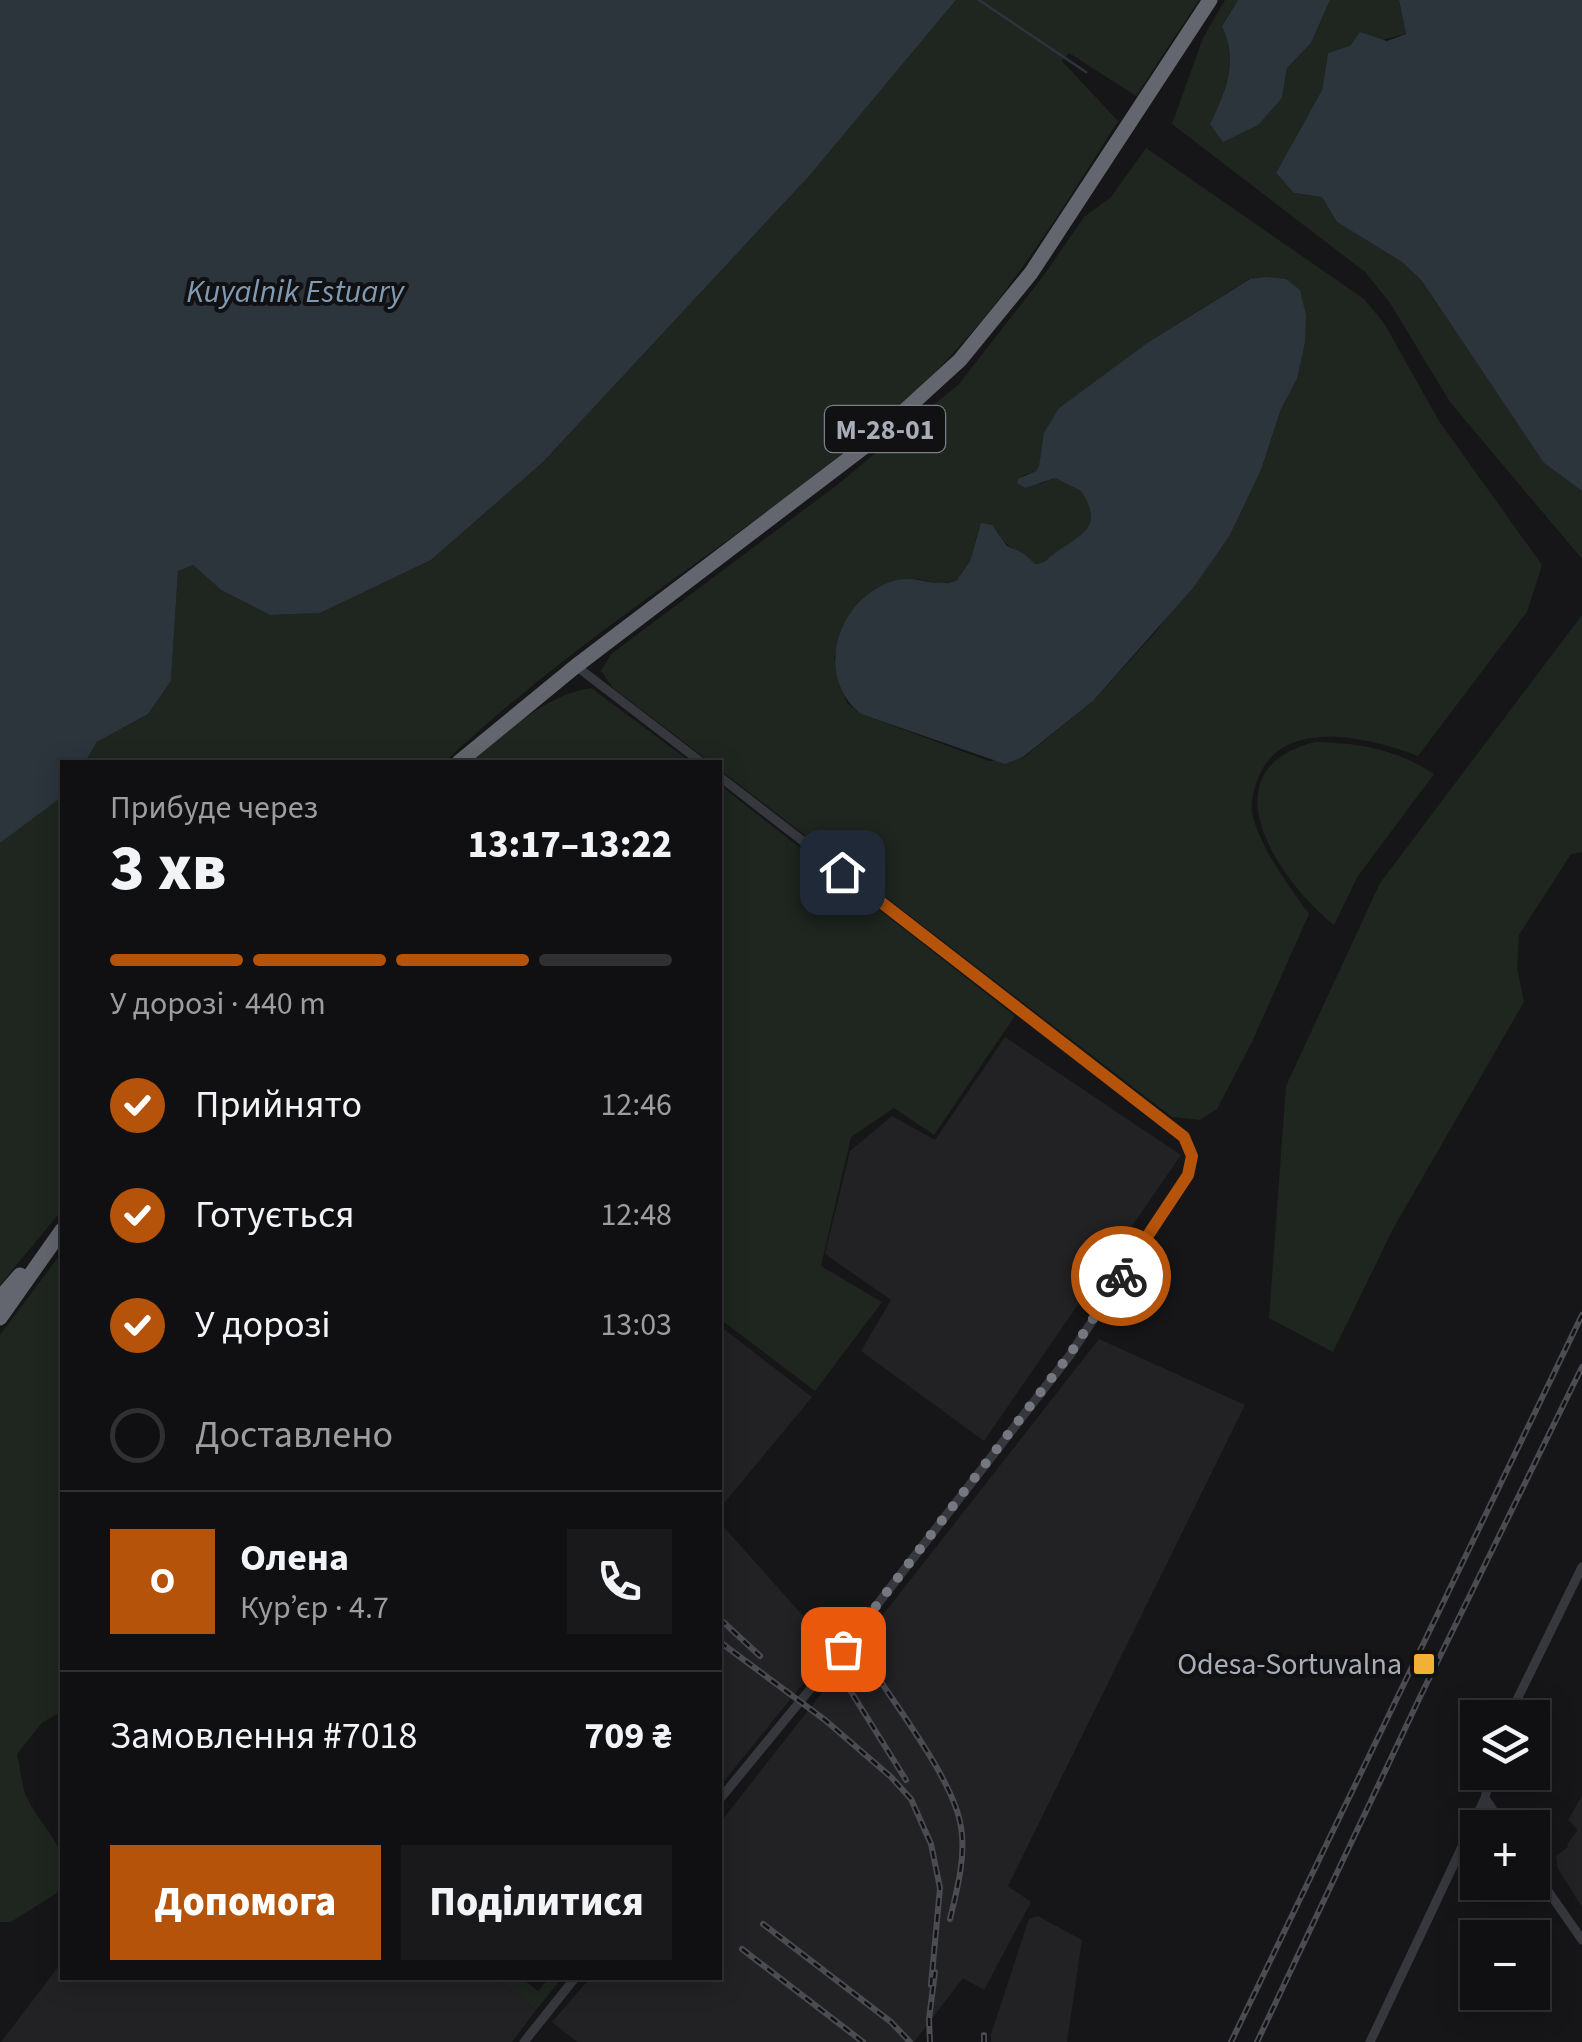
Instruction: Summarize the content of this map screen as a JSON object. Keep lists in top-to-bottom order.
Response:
{
  "streets": {
    "highway": ["М-28-01"]
  },
  "water": ["Kuyalnik Estuary"],
  "places": {
    "transit": ["Odesa-Sortuvalna"]
  },
  "page": {
    "heading": ["3 хв", "Прибуде через", "13:17–13:22"],
    "panel": [
      "Олена",
      "Кур’єр · 4.7",
      "Замовлення #7018",
      "709 ₴"
    ],
    "bar": "У дорозі · 440 m",
    "list": [
      ["Прийнято", "12:46"],
      ["Готується", "12:48"],
      ["У дорозі", "13:03"],
      "Доставлено"
    ],
    "round": "О",
    "map_buttons": ["+", "−"],
    "buttons": ["Допомога", "Поділитися"]
  }
}
